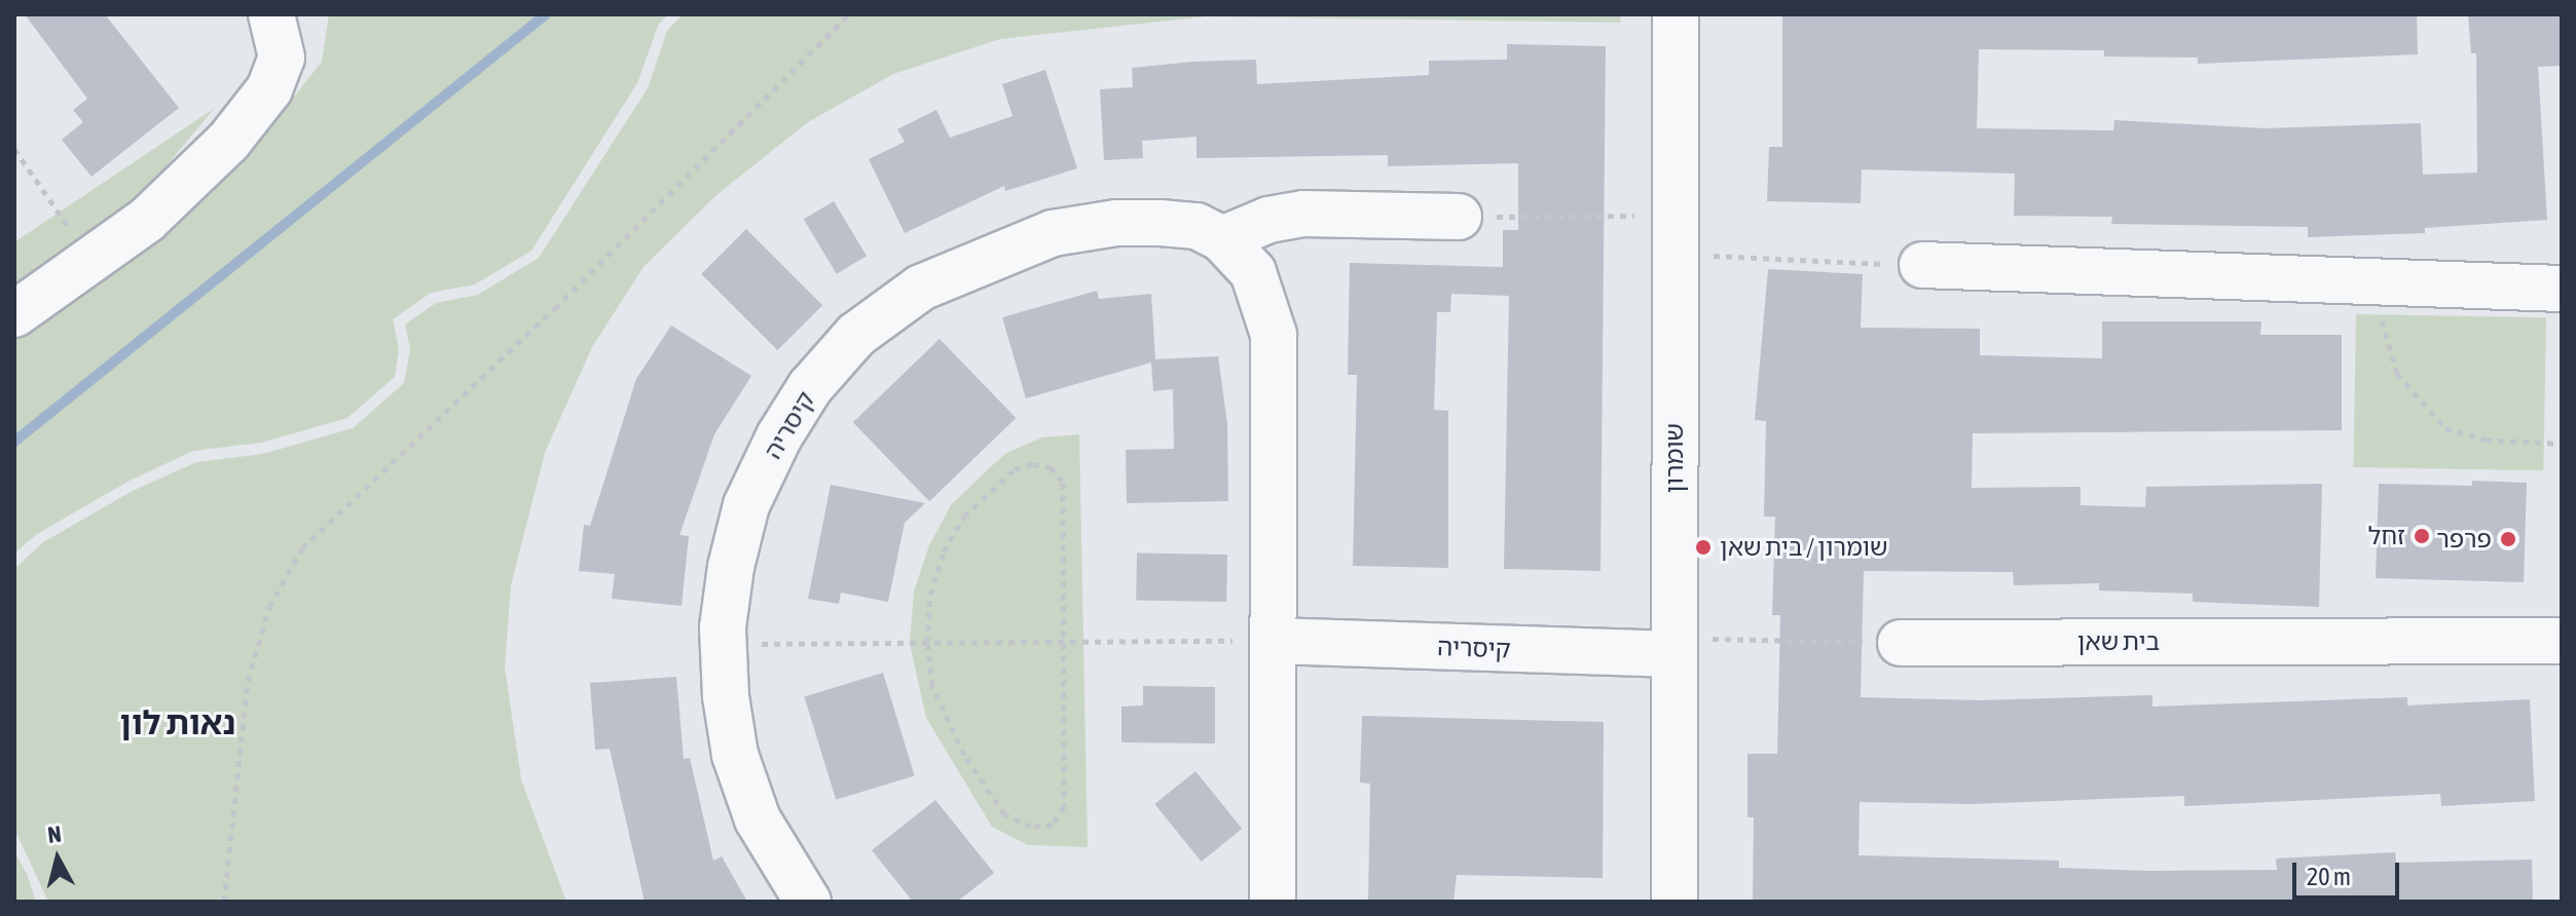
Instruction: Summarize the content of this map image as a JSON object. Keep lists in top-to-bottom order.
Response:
{
  "streets": {
    "street": ["קיסריה", "שומרון", "בית שאן"]
  },
  "crossings": [
    ["קיסריה", "שומרון"]
  ],
  "districts": ["נאות לון"],
  "places": ["זחל", "פרפר", "שומרון / בית שאן"],
  "scale_bar": "20 m",
  "north": "top"
}
